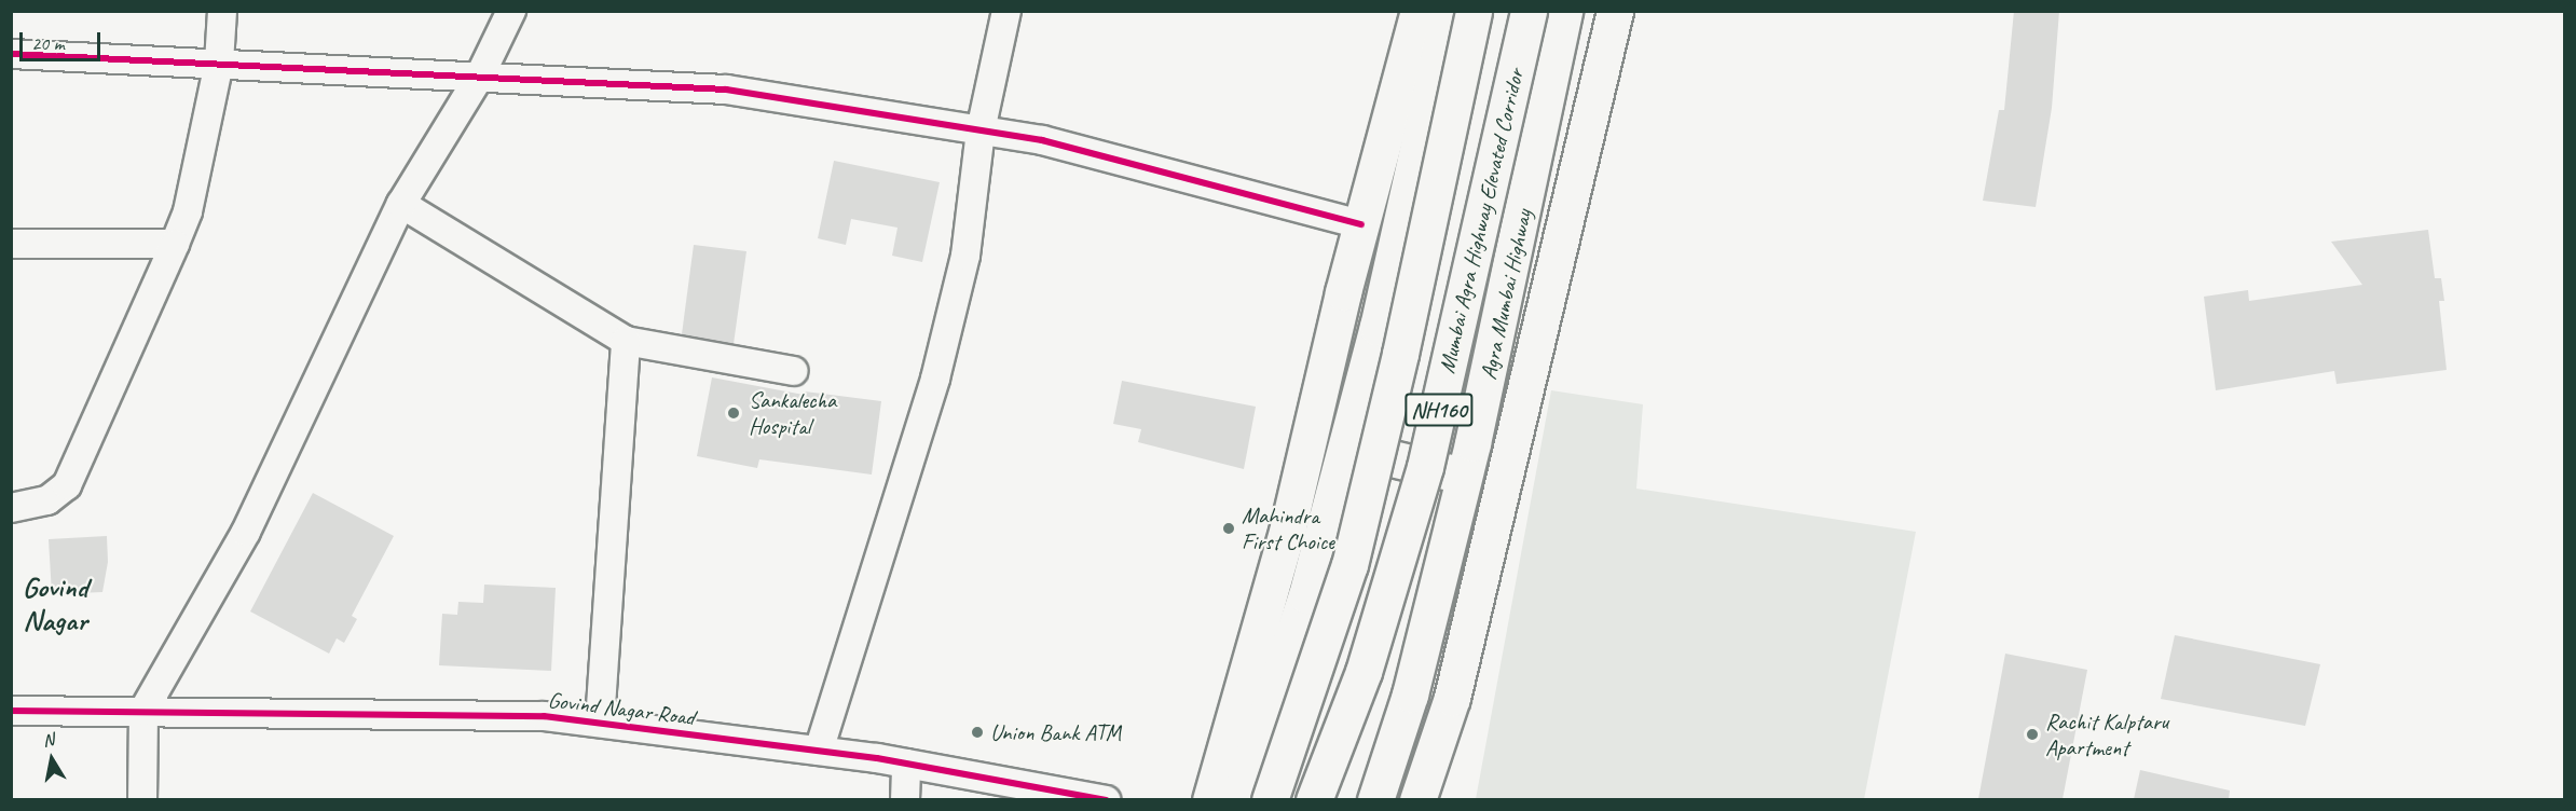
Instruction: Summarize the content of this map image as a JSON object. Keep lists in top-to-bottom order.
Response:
{
  "streets": {
    "main road": ["Mumbai Agra Highway Elevated Corridor", "Agra Mumbai Highway", "NH160"],
    "street": ["Govind Nagar Road"]
  },
  "districts": ["Govind Nagar"],
  "places": [
    "Sankalecha Hospital",
    "Mahindra First Choice",
    "Union Bank ATM",
    "Rachit Kalptaru Apartment"
  ],
  "scale_bar": "20 m",
  "north": "top"
}
